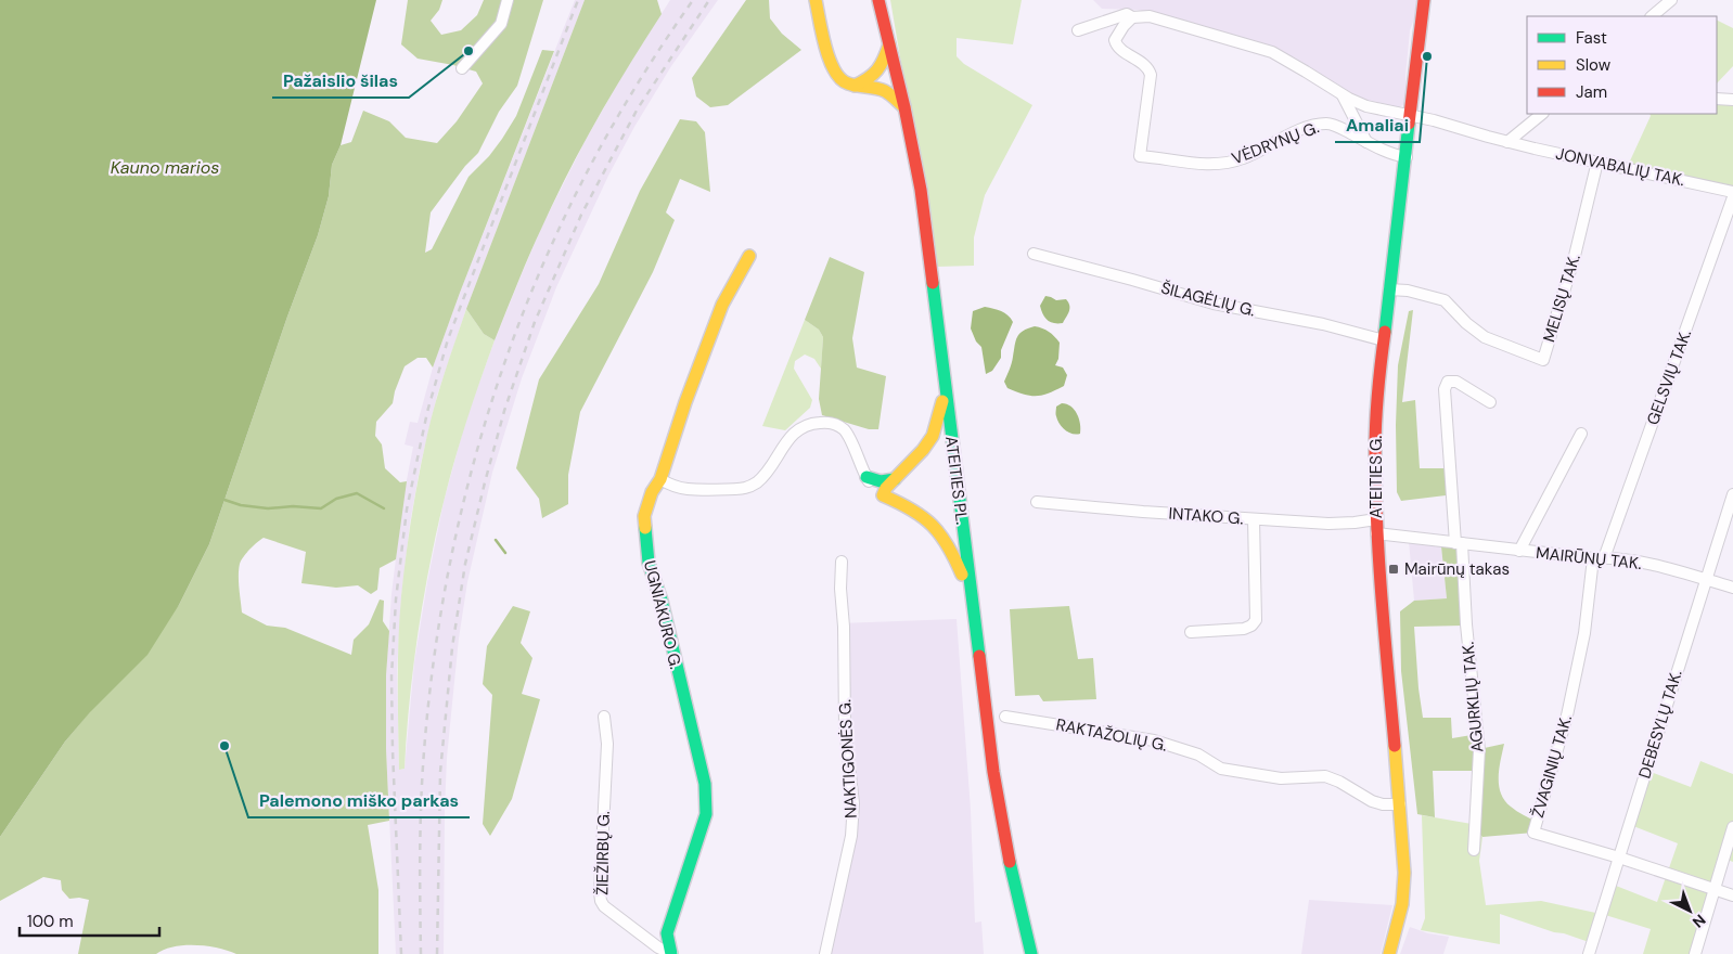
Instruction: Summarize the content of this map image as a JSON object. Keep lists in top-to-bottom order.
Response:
{
  "streets": {
    "main road": ["ATEITIES G.", "ATEITIES PL.", "UGNIAKURO G."],
    "street": [
      "VĖDRYNŲ G.",
      "JONVABALIŲ TAK.",
      "MELISŲ TAK.",
      "ŠILAGĖLIŲ G.",
      "GELSVIŲ TAK.",
      "INTAKO G.",
      "MAIRŪNŲ TAK.",
      "AGURKLIŲ TAK.",
      "DEBESYLŲ TAK.",
      "RAKTAŽOLIŲ G.",
      "NAKTIGONĖS G.",
      "ŽVAGINIŲ TAK.",
      "ŽIEŽIRBŲ G."
    ]
  },
  "crossings": [
    ["VĖDRYNŲ G.", "JONVABALIŲ TAK."],
    ["VĖDRYNŲ G.", "ATEITIES G."],
    ["JONVABALIŲ TAK.", "MELISŲ TAK."],
    ["JONVABALIŲ TAK.", "ATEITIES G."],
    ["MELISŲ TAK.", "ATEITIES G."],
    ["ŠILAGĖLIŲ G.", "ATEITIES G."],
    ["GELSVIŲ TAK.", "MAIRŪNŲ TAK."],
    ["GELSVIŲ TAK.", "ŽVAGINIŲ TAK."],
    ["ATEITIES G.", "INTAKO G."],
    ["ATEITIES G.", "MAIRŪNŲ TAK."],
    ["ATEITIES G.", "RAKTAŽOLIŲ G."],
    ["MAIRŪNŲ TAK.", "AGURKLIŲ TAK."],
    ["MAIRŪNŲ TAK.", "DEBESYLŲ TAK."],
    ["MAIRŪNŲ TAK.", "ŽVAGINIŲ TAK."],
    ["UGNIAKURO G.", "ŽIEŽIRBŲ G."],
    ["DEBESYLŲ TAK.", "ŽVAGINIŲ TAK."]
  ],
  "water": ["Kauno marios"],
  "places": {
    "other": ["Pažaislio šilas", "Amaliai", "Palemono miško parkas"],
    "transit": ["Mairūnų takas"]
  },
  "legend": ["Fast", "Slow", "Jam"],
  "scale_bar": "100 m",
  "north": "bottom right"
}
